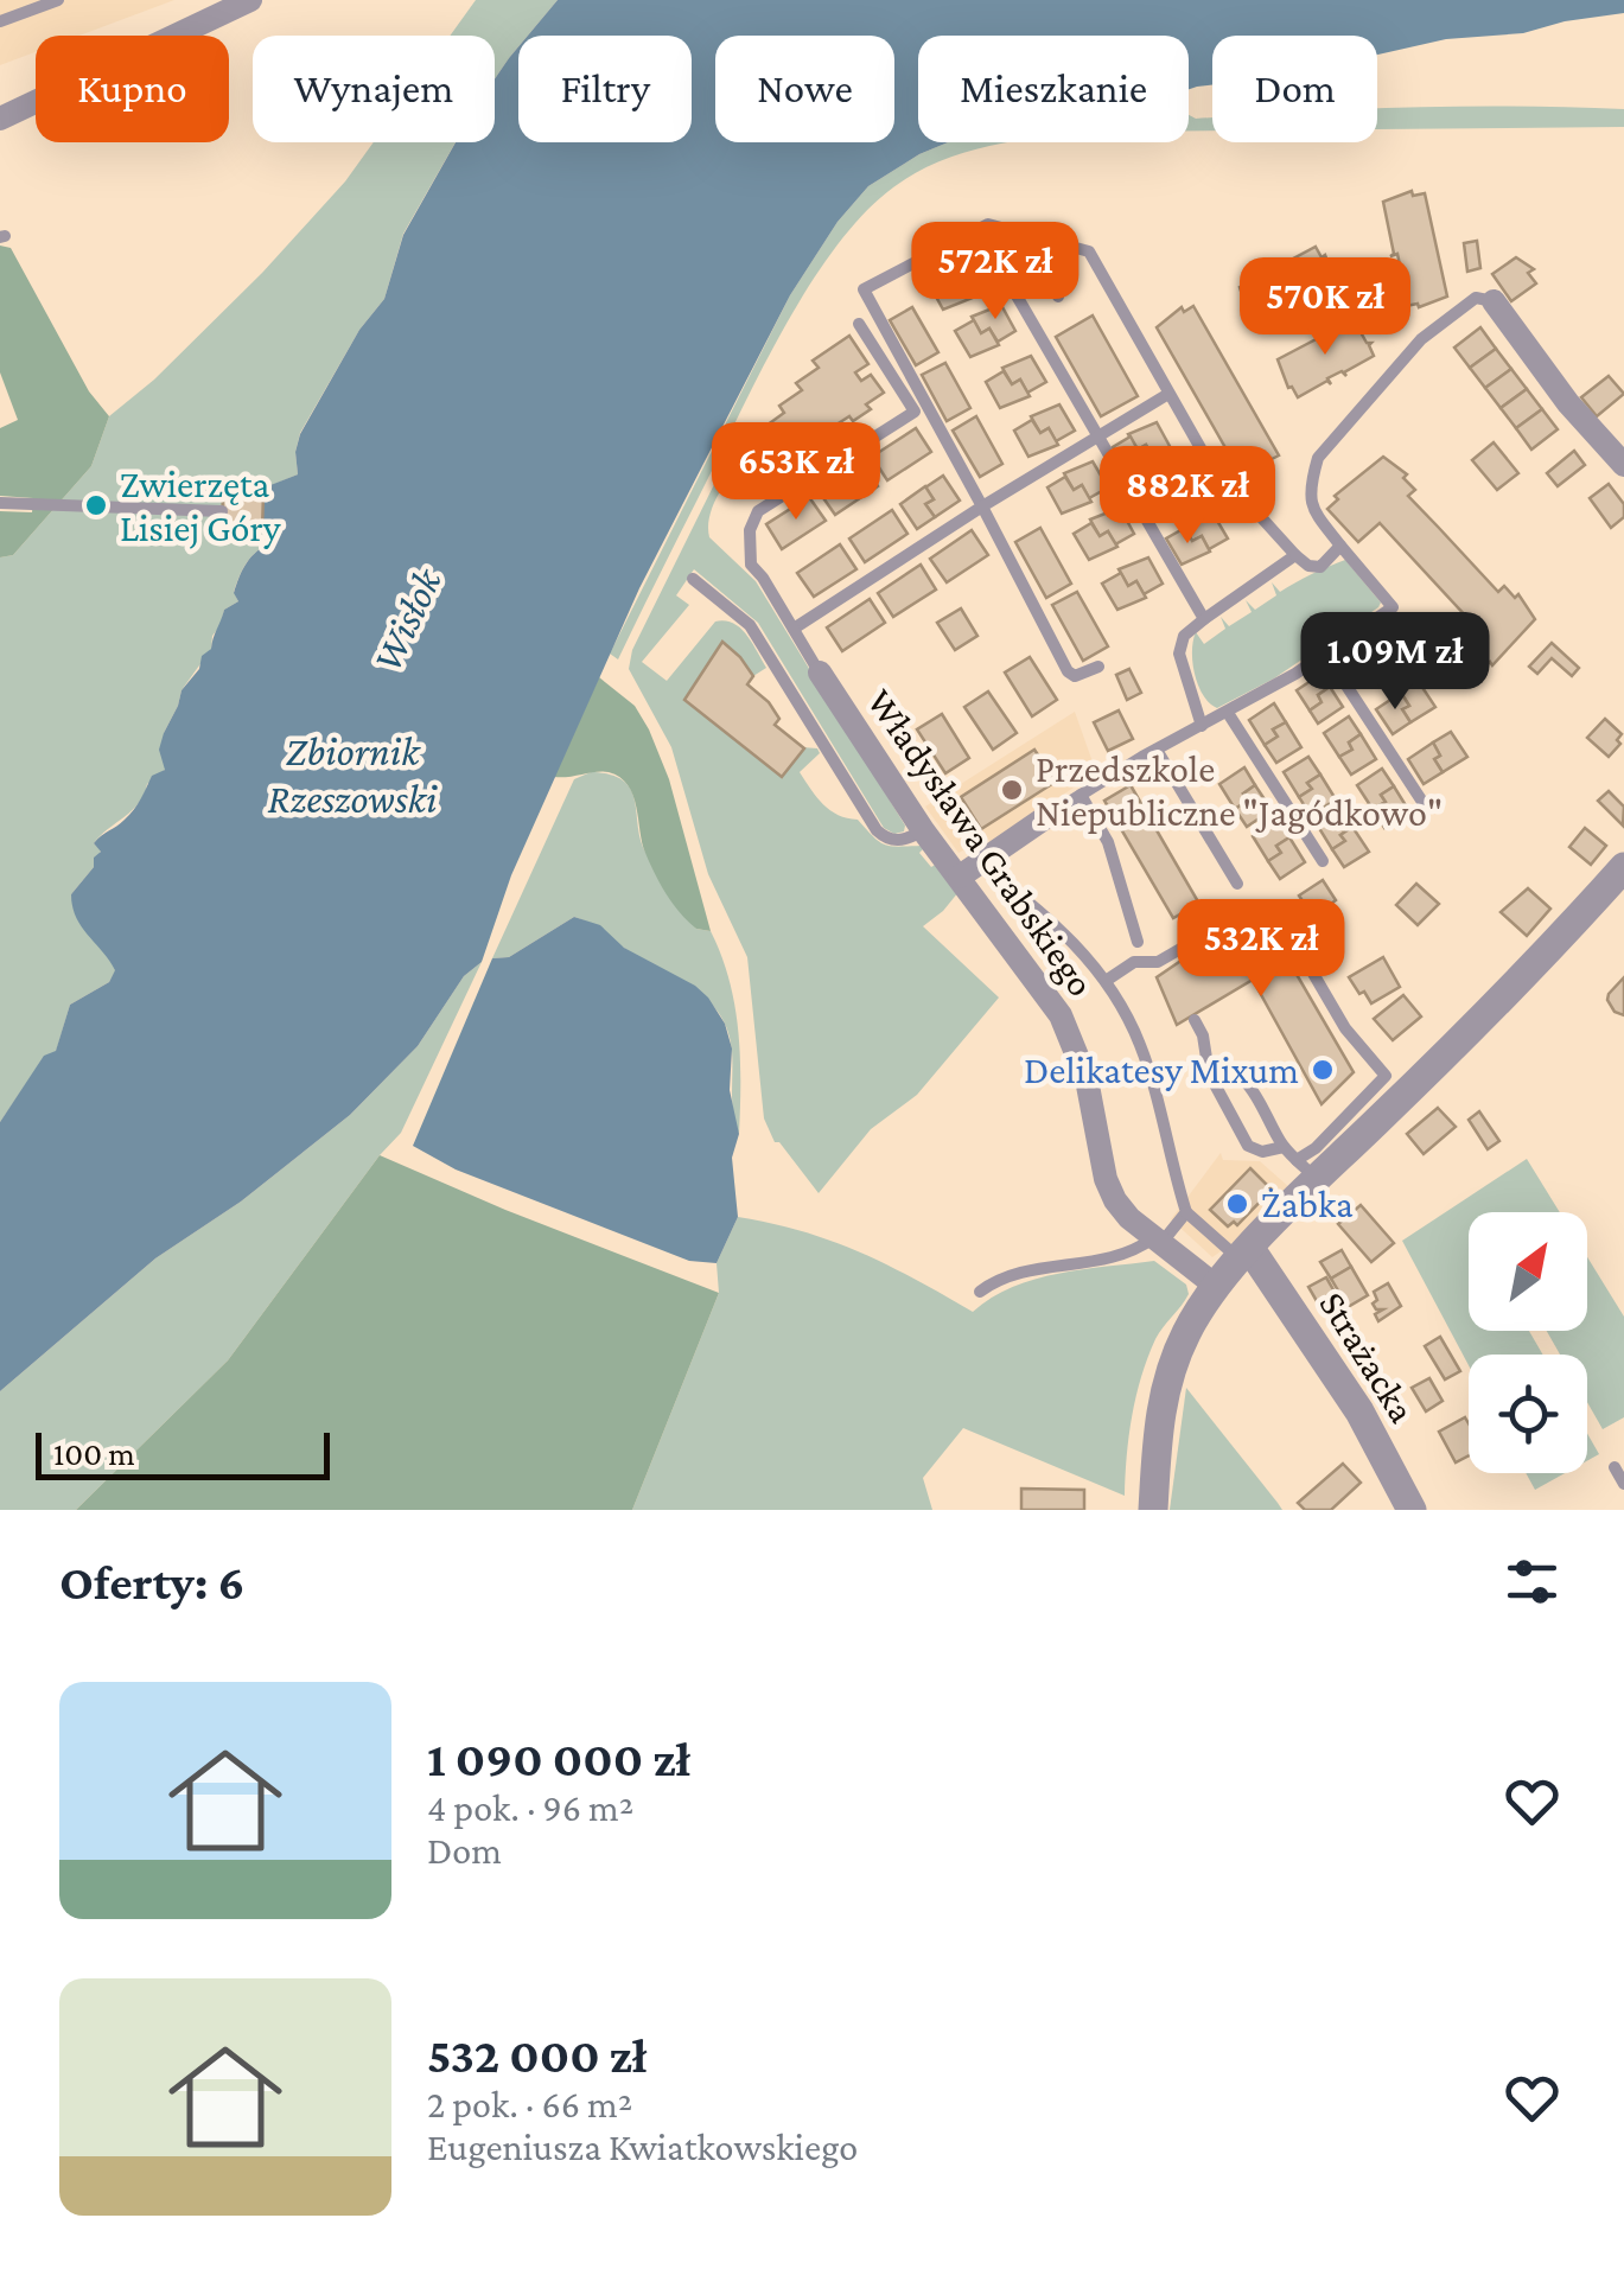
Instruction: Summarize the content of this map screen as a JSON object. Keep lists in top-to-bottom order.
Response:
{
  "streets": {
    "street": ["Władysława Grabskiego", "Strażacka"]
  },
  "water": ["Wisłok", "Zbiornik Rzeszowski"],
  "places": [
    "Zwierzęta Lisiej Góry",
    "Przedszkole Niepubliczne \"Jagódkowo\"",
    "Delikatesy Mixum",
    "Żabka"
  ],
  "scale_bar": "100 m",
  "north": "top right",
  "page": {
    "chip": [
      "Kupno",
      "Wynajem",
      "Filtry",
      "Nowe",
      "Mieszkanie",
      "Dom"
    ],
    "price": [
      "572K zł",
      "570K zł",
      "653K zł",
      "882K zł",
      "1.09M zł",
      "532K zł"
    ],
    "scale": "100 m",
    "heading": "Oferty: 6",
    "list": [
      {
        "name": "1 090 000 zł",
        "note": "4 pok. · 96 m² · Dom"
      },
      {
        "name": "532 000 zł",
        "note": "2 pok. · 66 m² · Eugeniusza Kwiatkowskiego"
      }
    ]
  }
}
